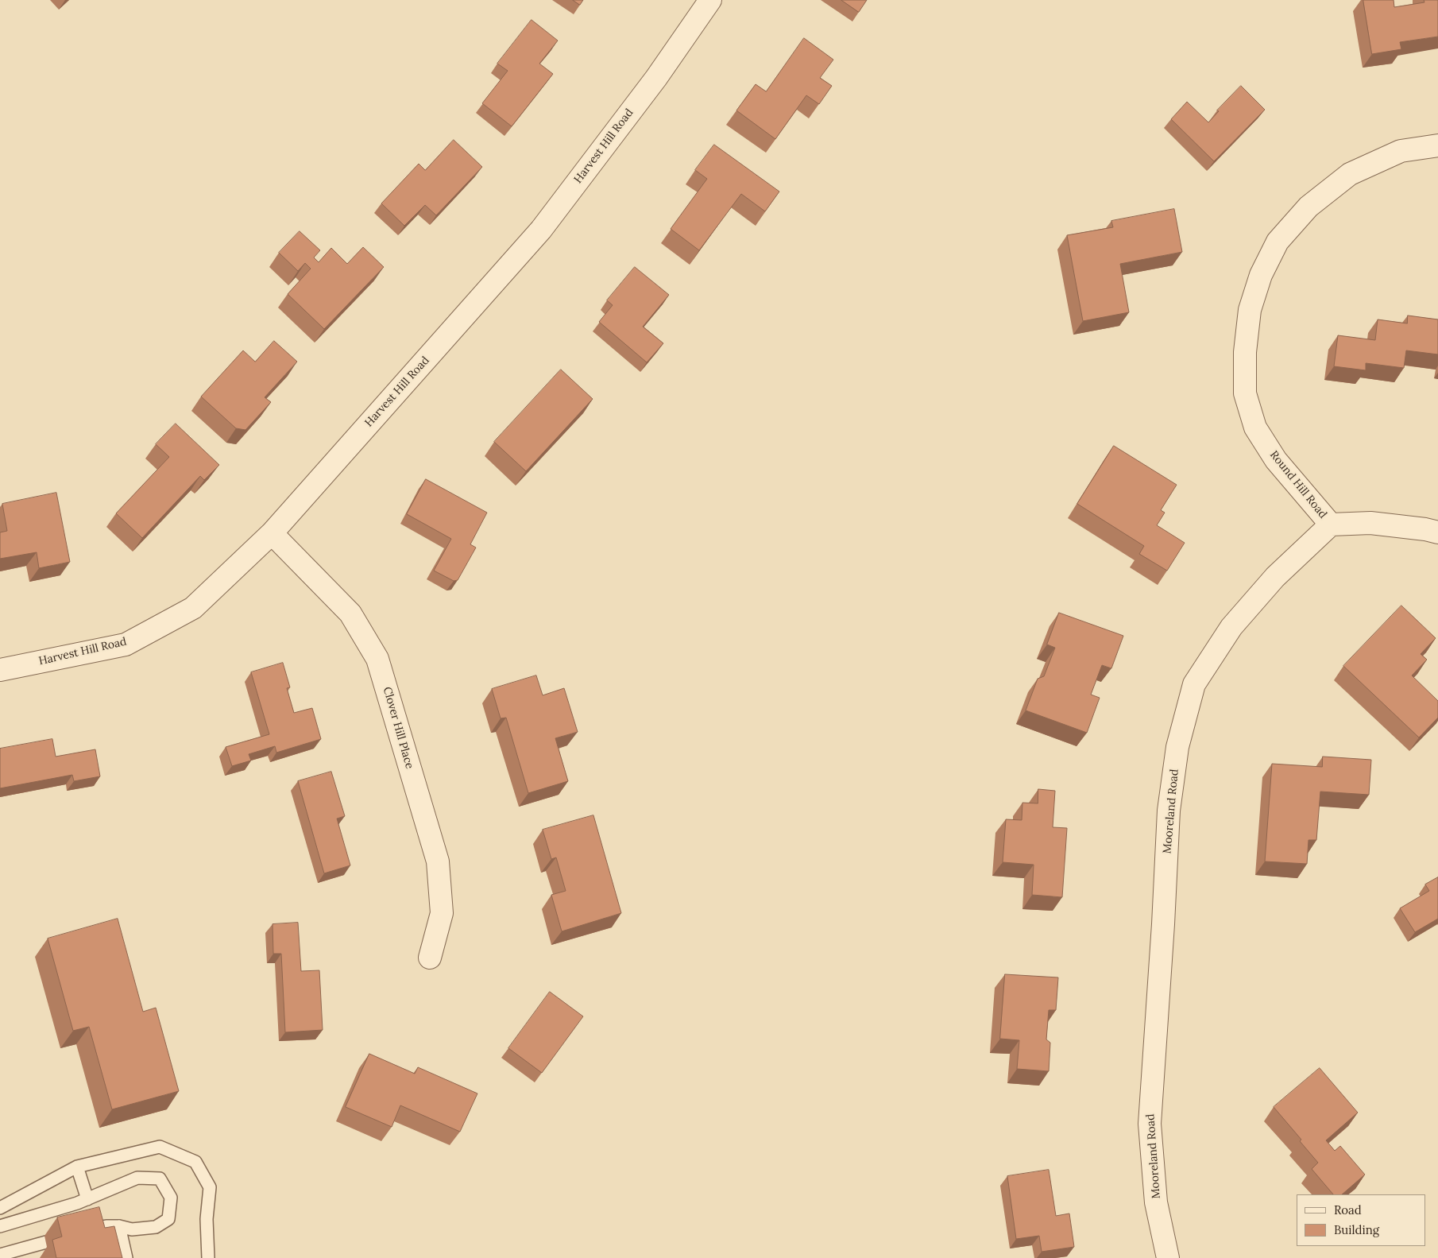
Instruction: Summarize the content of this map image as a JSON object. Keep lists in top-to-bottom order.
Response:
{
  "streets": {
    "street": [
      "Harvest Hill Road",
      "Round Hill Road",
      "Clover Hill Place",
      "Mooreland Road"
    ]
  },
  "crossings": [
    ["Harvest Hill Road", "Clover Hill Place"],
    ["Round Hill Road", "Mooreland Road"]
  ],
  "legend": ["Road", "Building"]
}
